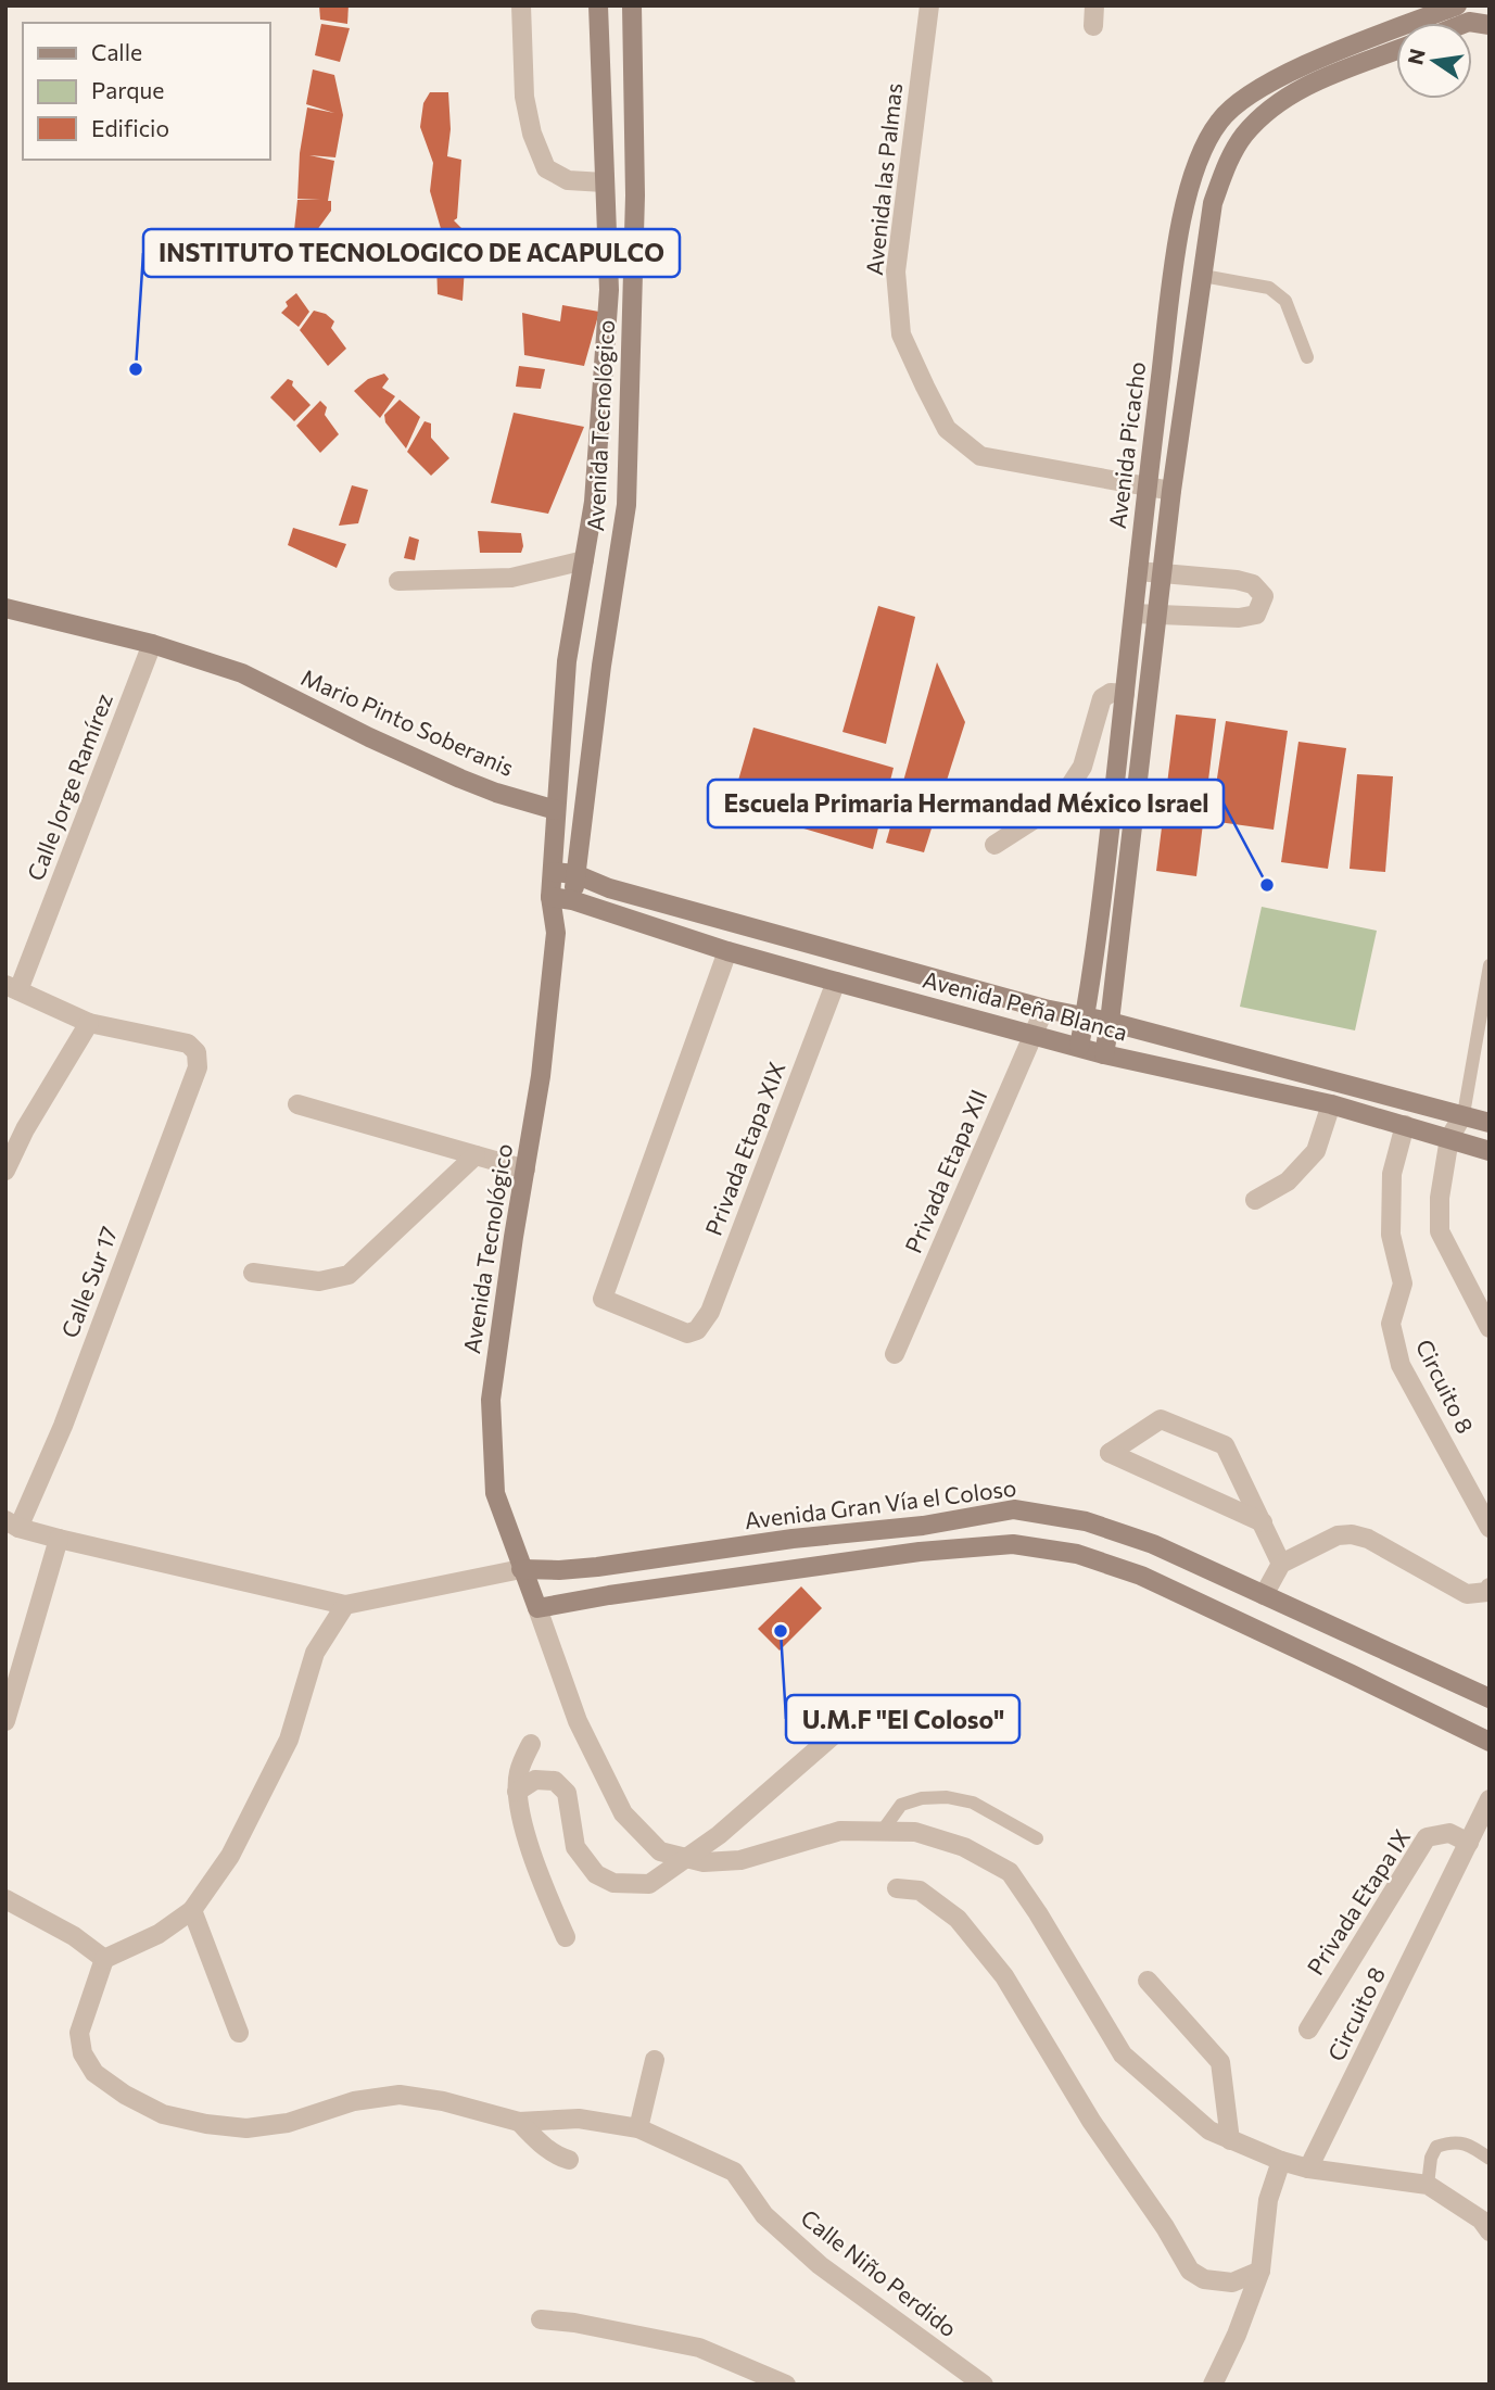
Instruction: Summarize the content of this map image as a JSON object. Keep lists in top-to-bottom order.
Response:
{
  "streets": {
    "main road": [
      "Avenida Tecnológico",
      "Avenida Picacho",
      "Mario Pinto Soberanis",
      "Avenida Peña Blanca",
      "Avenida Gran Vía el Coloso"
    ],
    "street": [
      "Avenida las Palmas",
      "Calle Jorge Ramírez",
      "Privada Etapa XIX",
      "Privada Etapa XII",
      "Calle Sur 17",
      "Circuito 8",
      "Privada Etapa IX",
      "Calle Niño Perdido"
    ]
  },
  "crossings": [
    ["Avenida las Palmas", "Avenida Picacho"],
    ["Avenida Tecnológico", "Mario Pinto Soberanis"],
    ["Avenida Tecnológico", "Avenida Peña Blanca"],
    ["Avenida Tecnológico", "Avenida Gran Vía el Coloso"],
    ["Avenida Picacho", "Avenida Peña Blanca"],
    ["Mario Pinto Soberanis", "Calle Jorge Ramírez"],
    ["Avenida Peña Blanca", "Privada Etapa XIX"],
    ["Avenida Peña Blanca", "Privada Etapa XII"],
    ["Avenida Peña Blanca", "Circuito 8"],
    ["Calle Sur 17", "Avenida Gran Vía el Coloso"],
    ["Circuito 8", "Privada Etapa IX"]
  ],
  "places": ["INSTITUTO TECNOLOGICO DE ACAPULCO", "Escuela Primaria Hermandad México Israel", "U.M.F \"El Coloso\""],
  "legend": ["Calle", "Parque", "Edificio"],
  "north": "left"
}
